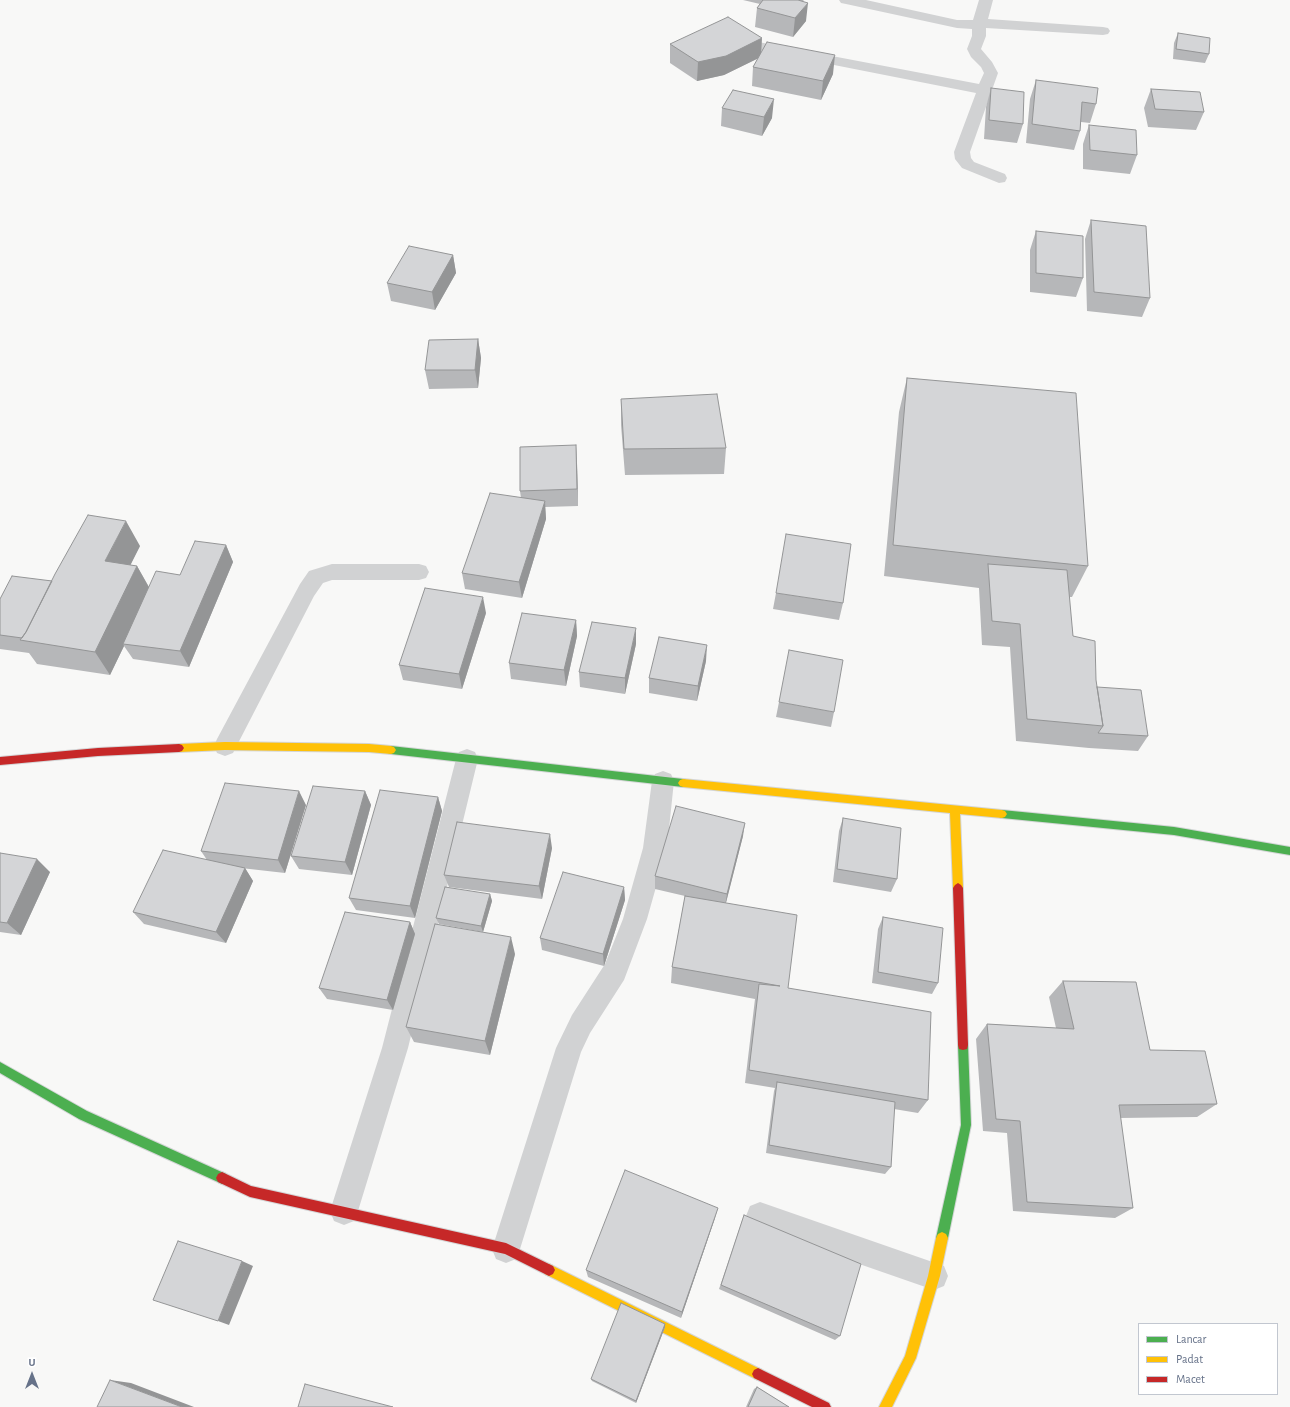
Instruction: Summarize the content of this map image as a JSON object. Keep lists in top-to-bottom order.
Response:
{
  "legend": ["Lancar", "Padat", "Macet"],
  "north": "top"
}
